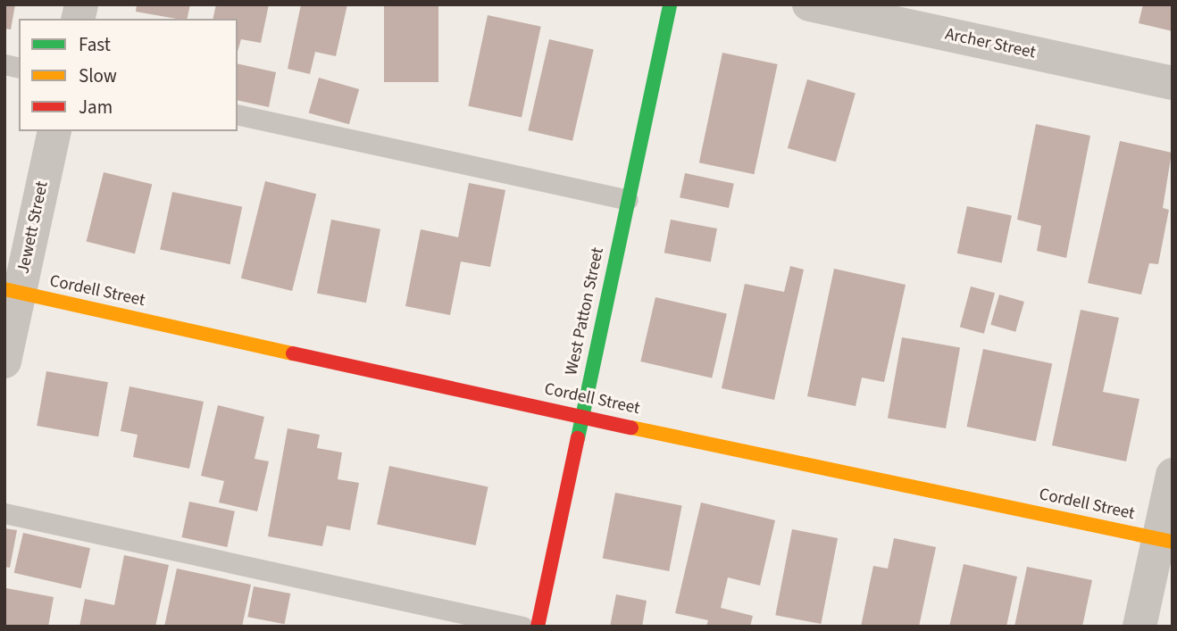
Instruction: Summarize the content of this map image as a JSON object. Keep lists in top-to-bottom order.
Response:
{
  "streets": {
    "street": [
      "Archer Street",
      "Jewett Street",
      "Cordell Street",
      "West Patton Street"
    ]
  },
  "crossings": [
    ["Jewett Street", "Cordell Street"],
    ["Cordell Street", "West Patton Street"]
  ],
  "legend": ["Fast", "Slow", "Jam"]
}
